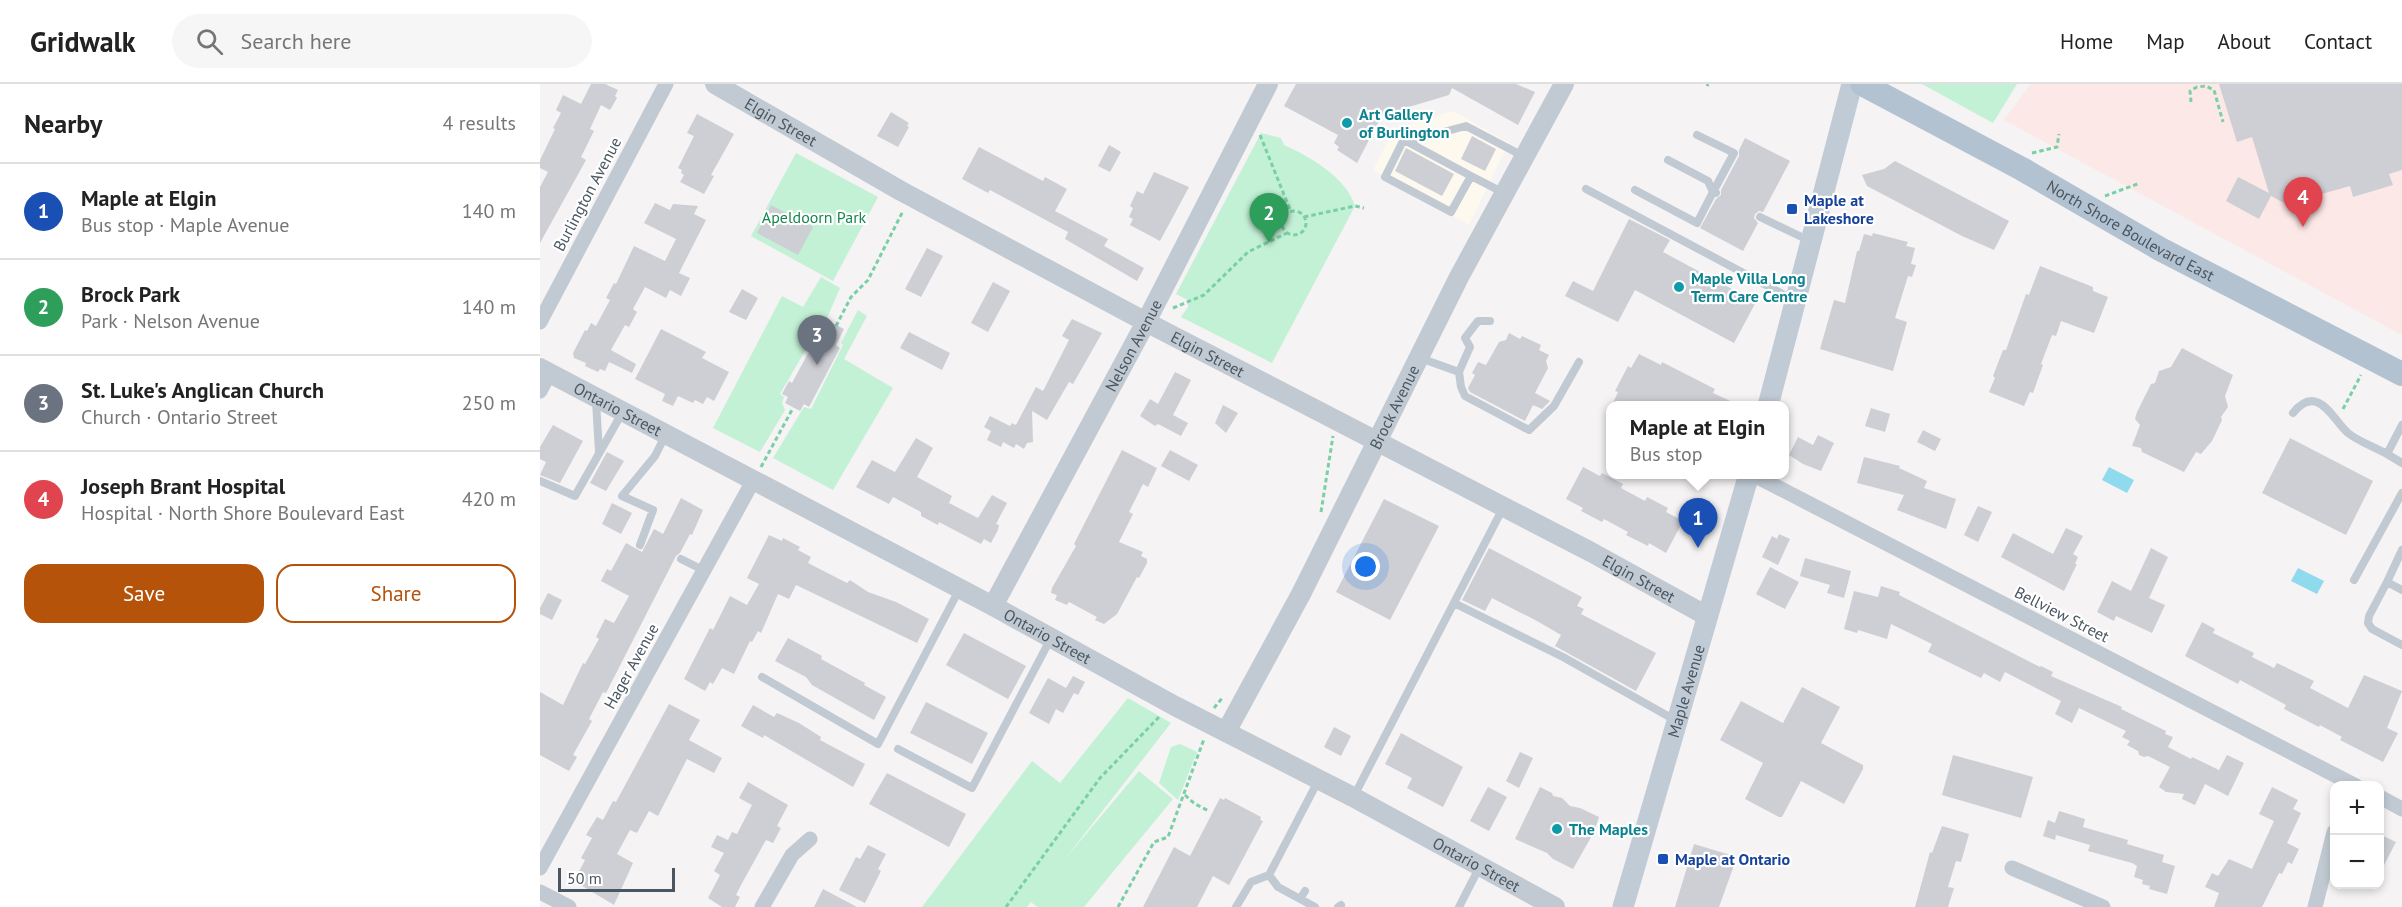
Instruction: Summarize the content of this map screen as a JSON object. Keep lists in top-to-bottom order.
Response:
{
  "streets": {
    "main road": ["North Shore Boulevard East", "Maple Avenue"],
    "street": [
      "Elgin Street",
      "Burlington Avenue",
      "Nelson Avenue",
      "Brock Avenue",
      "Ontario Street",
      "Bellview Street",
      "Hager Avenue"
    ]
  },
  "crossings": [
    ["Elgin Street", "Nelson Avenue"],
    ["Elgin Street", "Brock Avenue"],
    ["Elgin Street", "Maple Avenue"],
    ["Nelson Avenue", "Ontario Street"],
    ["Brock Avenue", "Ontario Street"],
    ["Ontario Street", "Hager Avenue"]
  ],
  "parks": ["Apeldoorn Park"],
  "places": {
    "other": ["Art Gallery of Burlington", "Maple Villa Long Term Care Centre", "The Maples"],
    "transit": ["Maple at Lakeshore", "Maple at Ontario"]
  },
  "scale_bar": "50 m",
  "page": {
    "header": "Gridwalk",
    "search": "Search here",
    "nav": [
      "Home",
      "Map",
      "About",
      "Contact"
    ],
    "heading": ["Nearby", "4 results"],
    "list": [
      {
        "mark": "1",
        "name": "Maple at Elgin",
        "note": "Bus stop · Maple Avenue",
        "value": "140 m"
      },
      {
        "mark": "2",
        "name": "Brock Park",
        "note": "Park · Nelson Avenue",
        "value": "140 m"
      },
      {
        "mark": "3",
        "name": "St. Luke's Anglican Church",
        "note": "Church · Ontario Street",
        "value": "250 m"
      },
      {
        "mark": "4",
        "name": "Joseph Brant Hospital",
        "note": "Hospital · North Shore Boulevard East",
        "value": "420 m"
      }
    ],
    "pins": [
      "4",
      "2",
      "3",
      "1"
    ],
    "popup": ["Maple at Elgin", "Bus stop"],
    "buttons": ["Save", "Share"],
    "map_buttons": ["+", "−"],
    "scale": "50 m"
  }
}
